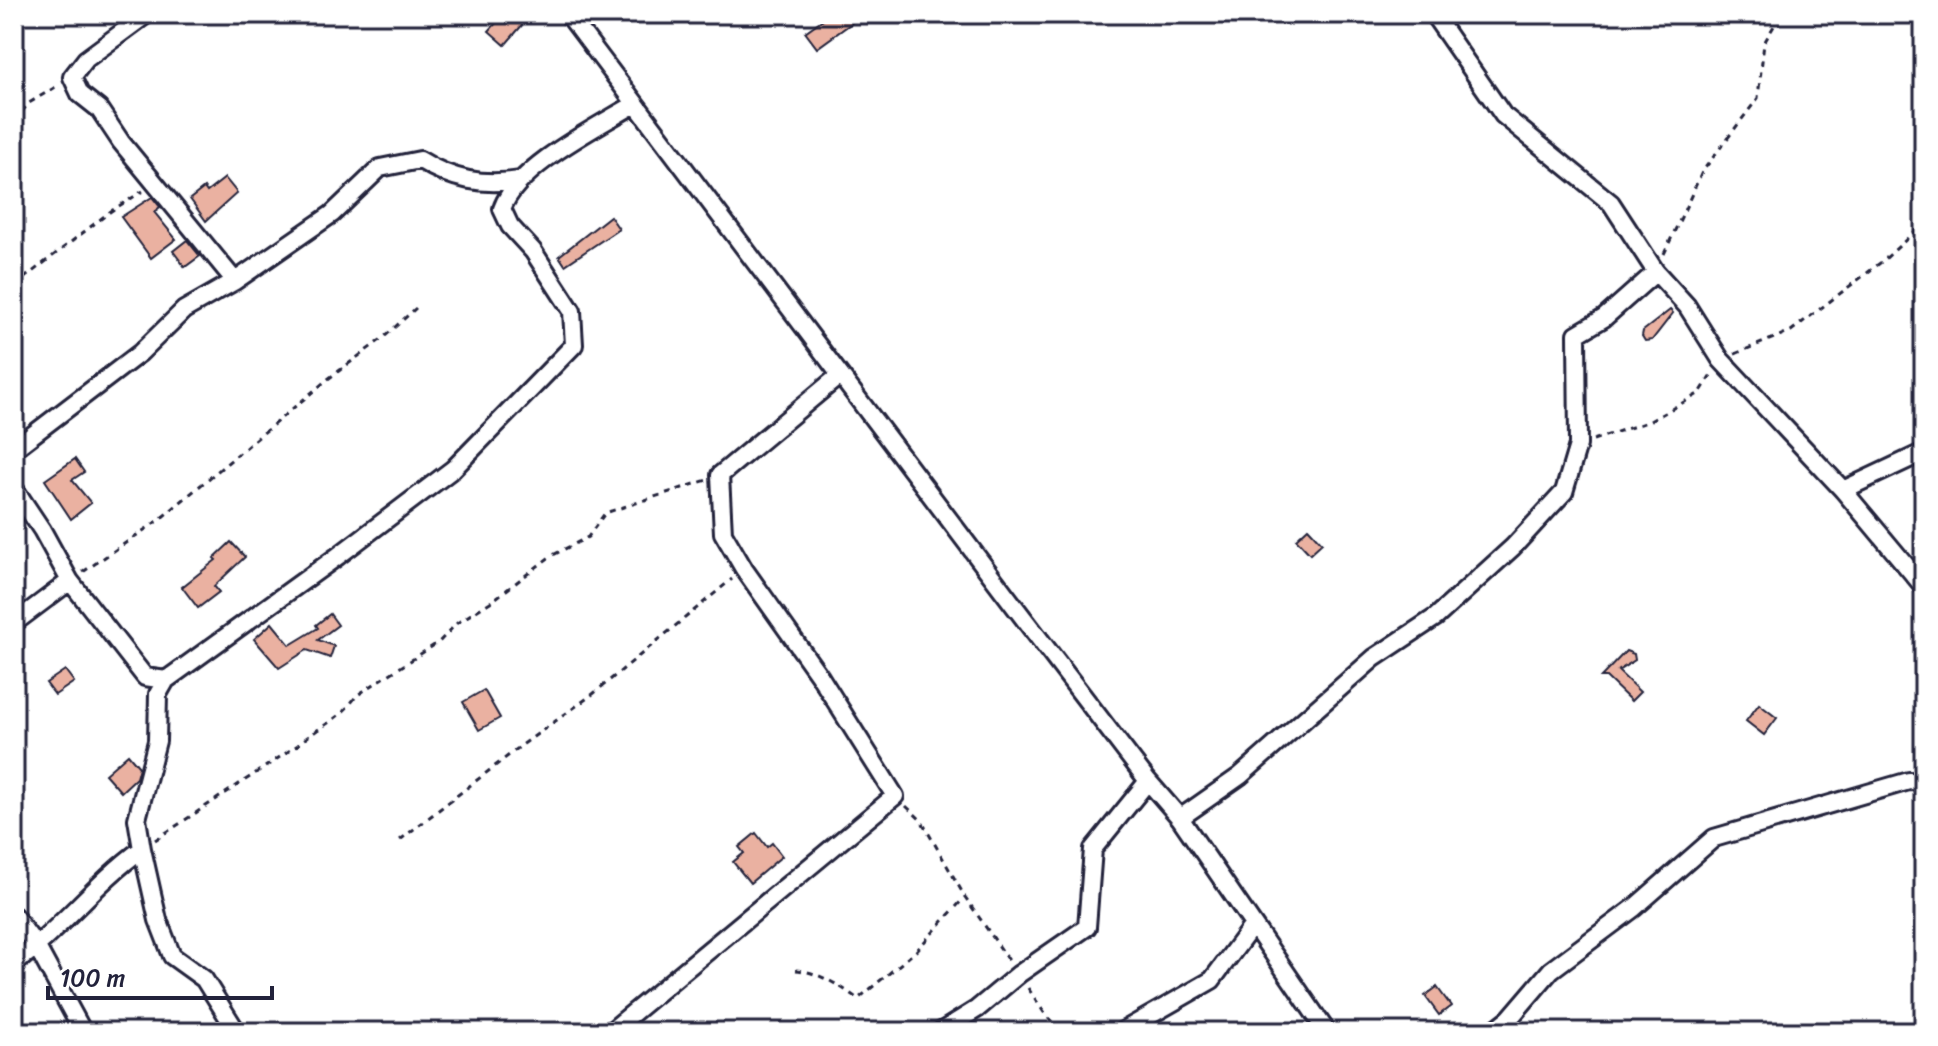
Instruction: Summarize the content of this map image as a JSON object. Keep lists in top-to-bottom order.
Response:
{
  "scale_bar": "100 m"
}
